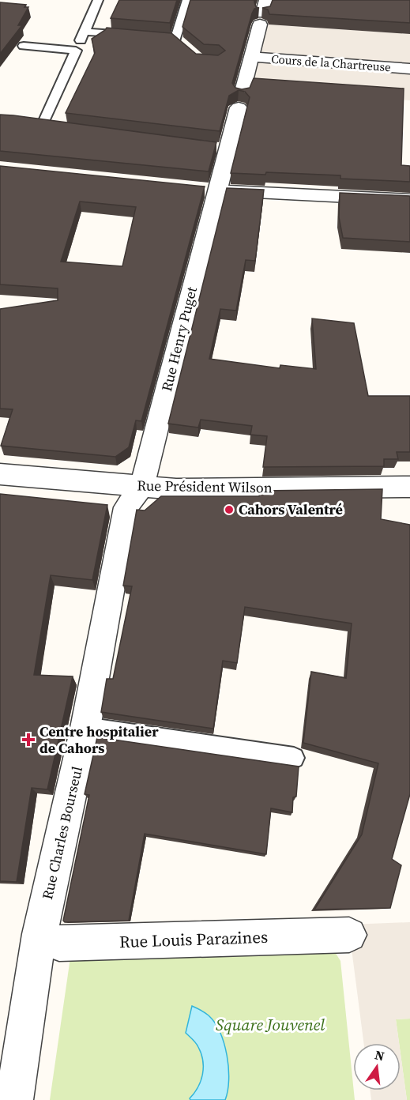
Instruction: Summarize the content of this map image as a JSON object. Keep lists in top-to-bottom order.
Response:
{
  "streets": {
    "street": [
      "Cours de la Chartreuse",
      "Rue Henry Puget",
      "Rue Président Wilson",
      "Rue Charles Bourseul",
      "Rue Louis Parazines"
    ]
  },
  "crossings": [
    ["Cours de la Chartreuse", "Rue Henry Puget"],
    ["Rue Henry Puget", "Rue Président Wilson"],
    ["Rue Henry Puget", "Rue Charles Bourseul"],
    ["Rue Président Wilson", "Rue Charles Bourseul"],
    ["Rue Charles Bourseul", "Rue Louis Parazines"]
  ],
  "parks": ["Square Jouvenel"],
  "places": {
    "other": ["Cahors Valentré"],
    "health": ["Centre hospitalier de Cahors"]
  },
  "north": "top"
}
